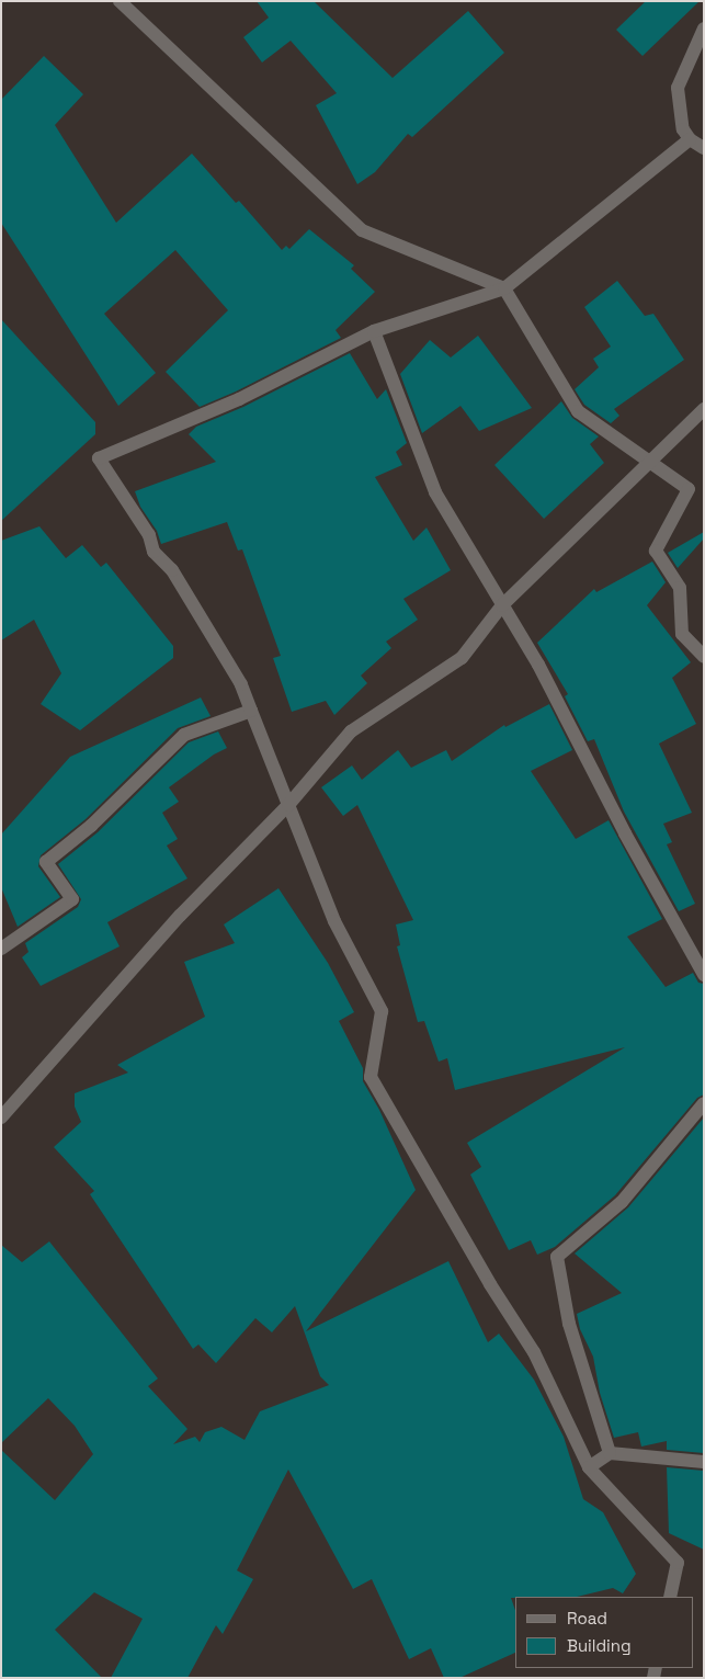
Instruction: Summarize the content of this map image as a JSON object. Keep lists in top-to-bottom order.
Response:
{
  "legend": ["Road", "Building"]
}
